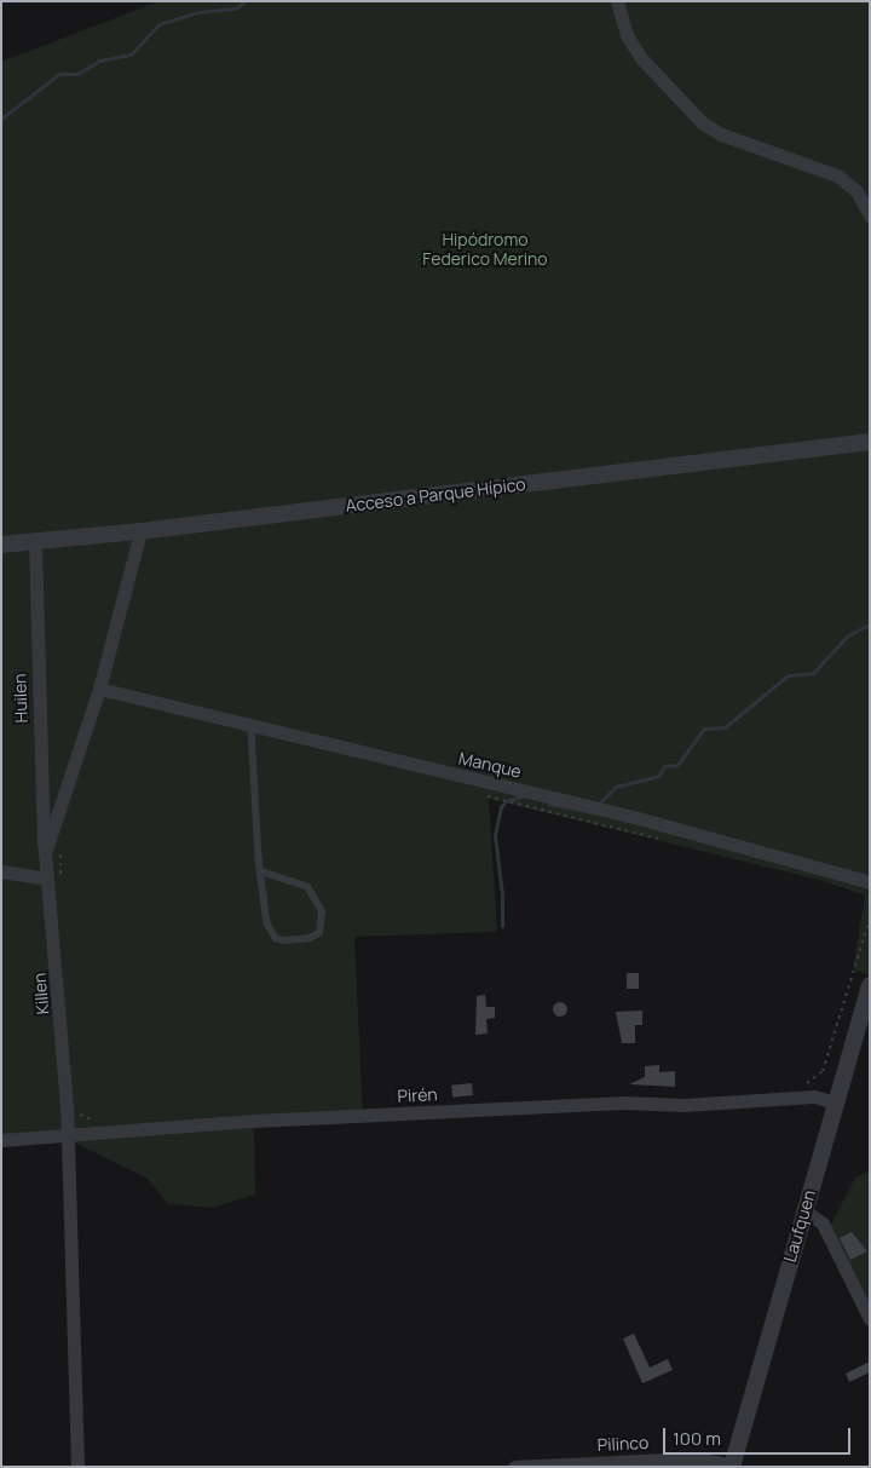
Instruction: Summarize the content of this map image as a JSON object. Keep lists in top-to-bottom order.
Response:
{
  "streets": {
    "street": [
      "Acceso a Parque Hípico",
      "Huilen",
      "Manque",
      "Killen",
      "Pirén",
      "Laufquen",
      "Pilinco"
    ]
  },
  "crossings": [
    ["Acceso a Parque Hípico", "Huilen"],
    ["Acceso a Parque Hípico", "Killen"],
    ["Huilen", "Killen"],
    ["Manque", "Killen"],
    ["Killen", "Pirén"],
    ["Pirén", "Laufquen"],
    ["Laufquen", "Pilinco"]
  ],
  "parks": ["Hipódromo Federico Merino"],
  "scale_bar": "100 m"
}
